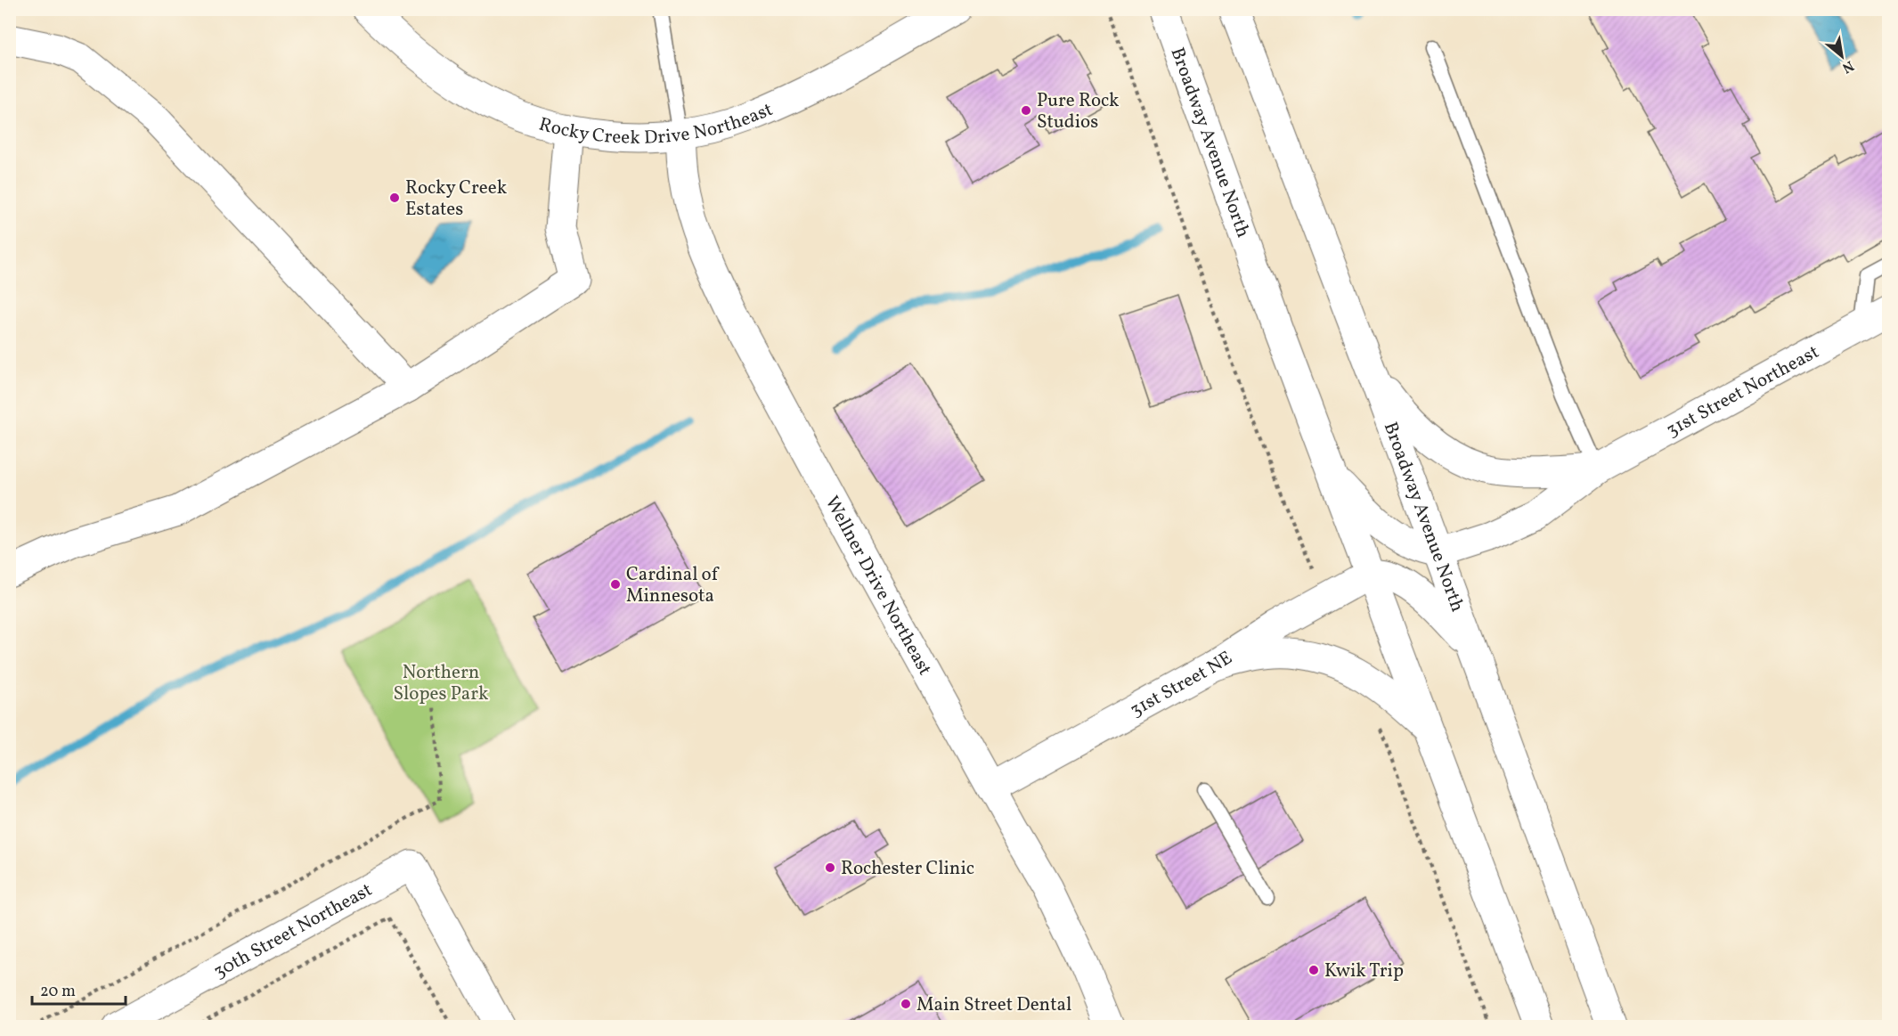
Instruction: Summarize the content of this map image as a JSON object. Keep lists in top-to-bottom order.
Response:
{
  "streets": {
    "street": [
      "Rocky Creek Drive Northeast",
      "Broadway Avenue North",
      "31st Street Northeast",
      "Wellner Drive Northeast",
      "31st Street NE",
      "30th Street Northeast"
    ]
  },
  "crossings": [
    ["Rocky Creek Drive Northeast", "Wellner Drive Northeast"],
    ["Broadway Avenue North", "31st Street NE"],
    ["Wellner Drive Northeast", "31st Street NE"]
  ],
  "parks": ["Northern Slopes Park"],
  "places": [
    "Pure Rock Studios",
    "Rocky Creek Estates",
    "Cardinal of Minnesota",
    "Rochester Clinic",
    "Kwik Trip",
    "Main Street Dental"
  ],
  "scale_bar": "20 m",
  "north": "bottom right"
}
